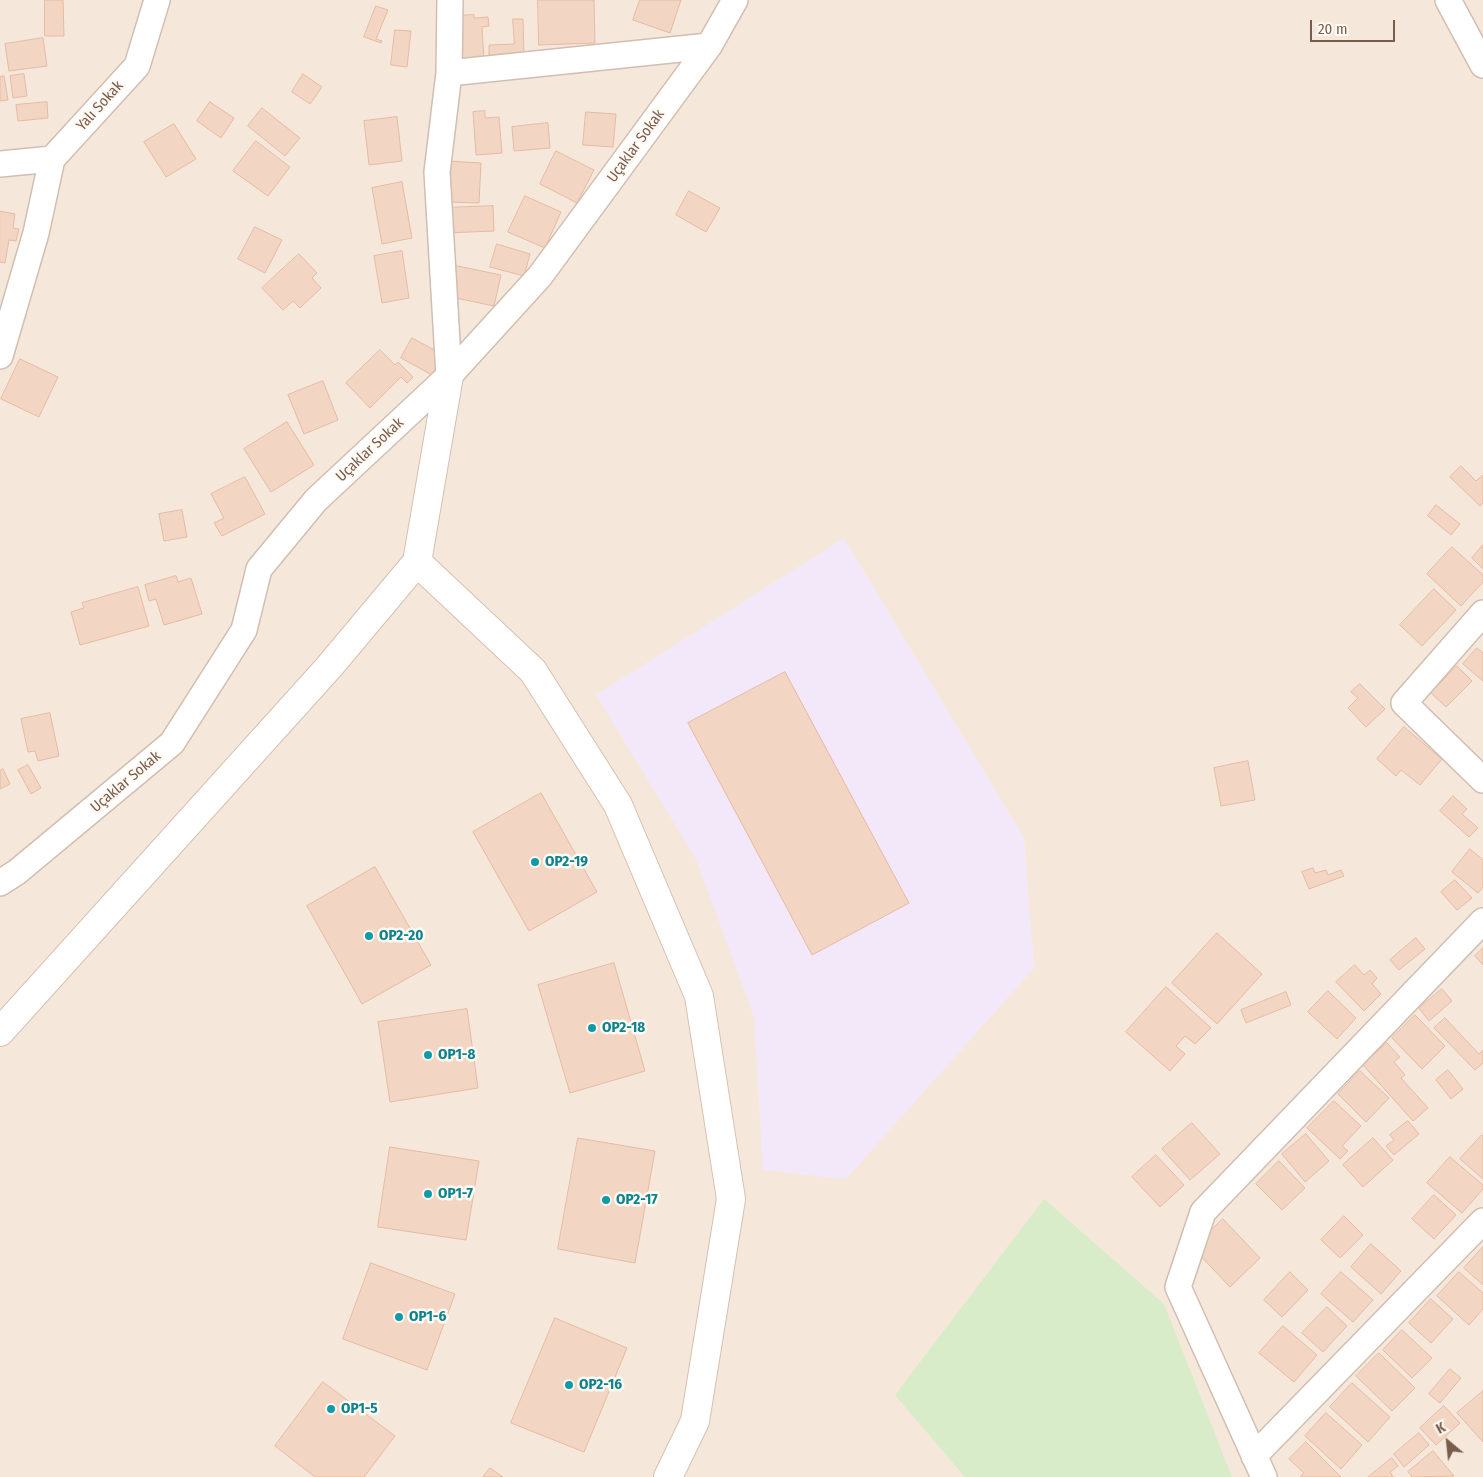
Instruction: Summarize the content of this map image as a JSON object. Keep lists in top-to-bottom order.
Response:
{
  "streets": {
    "street": ["Yalı Sokak", "Uçaklar Sokak"]
  },
  "places": [
    "OP2-19",
    "OP2-20",
    "OP2-18",
    "OP1-8",
    "OP1-7",
    "OP2-17",
    "OP1-6",
    "OP2-16",
    "OP1-5"
  ],
  "scale_bar": "20 m",
  "north": "top left"
}
